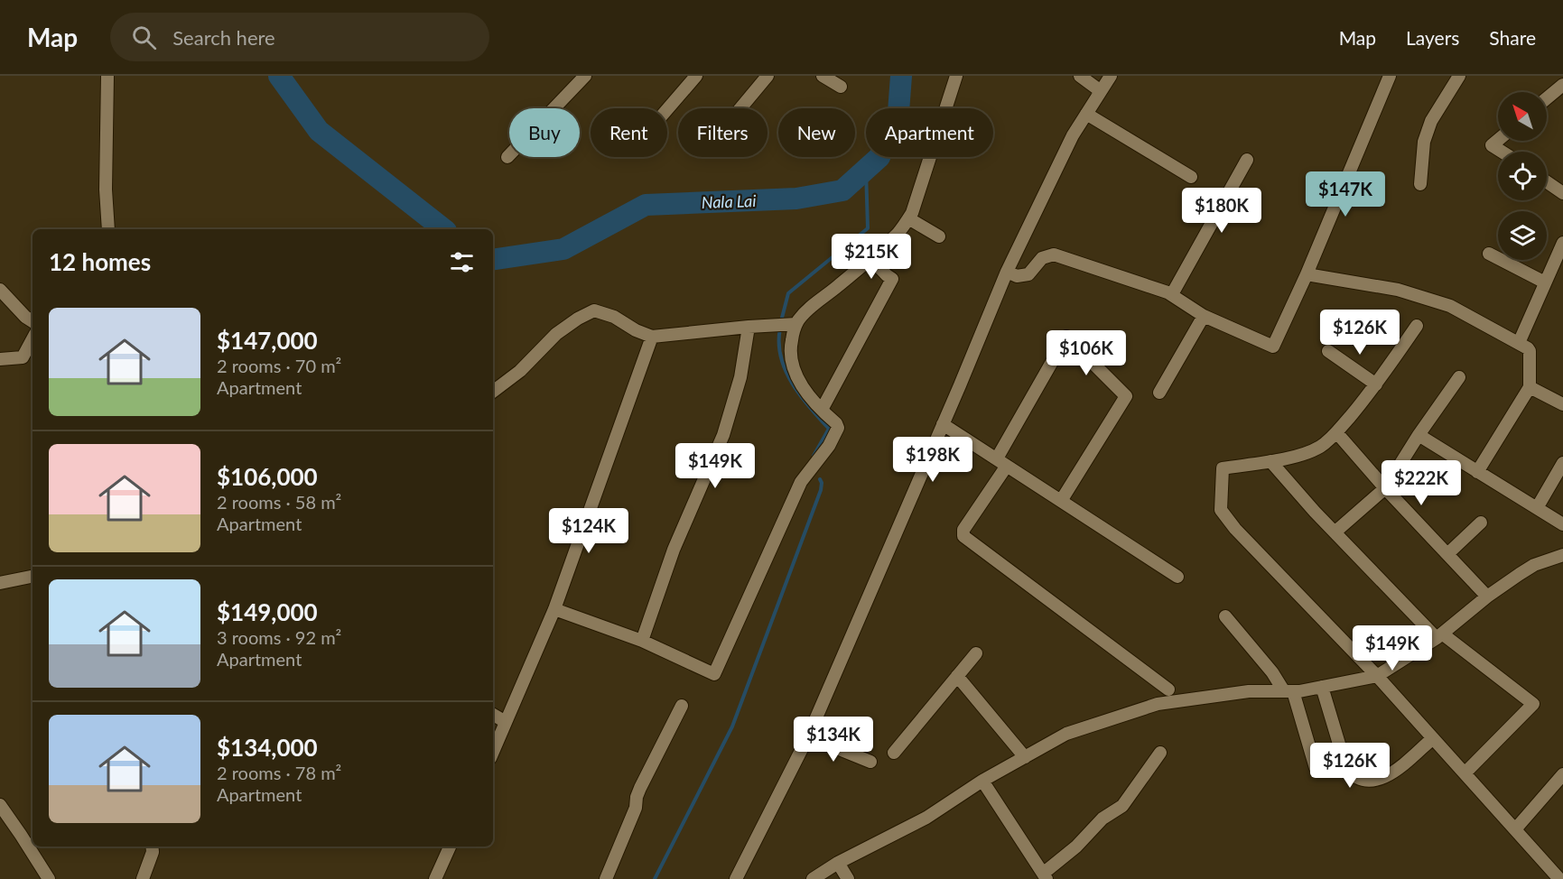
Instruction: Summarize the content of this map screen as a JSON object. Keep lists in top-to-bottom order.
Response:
{
  "water": ["Nala Lai"],
  "north": "top left",
  "page": {
    "header": "Map",
    "search": "Search here",
    "nav": ["Map", "Layers", "Share"],
    "chip": [
      "Buy",
      "Rent",
      "Filters",
      "New",
      "Apartment"
    ],
    "price": [
      "$147K",
      "$180K",
      "$215K",
      "$126K",
      "$106K",
      "$198K",
      "$149K",
      "$222K",
      "$124K",
      "$149K",
      "$134K",
      "$126K"
    ],
    "heading": "12 homes",
    "list": [
      {
        "name": "$147,000",
        "note": "2 rooms · 70 m² · Apartment"
      },
      {
        "name": "$106,000",
        "note": "2 rooms · 58 m² · Apartment"
      },
      {
        "name": "$149,000",
        "note": "3 rooms · 92 m² · Apartment"
      },
      {
        "name": "$134,000",
        "note": "2 rooms · 78 m² · Apartment"
      }
    ]
  }
}
